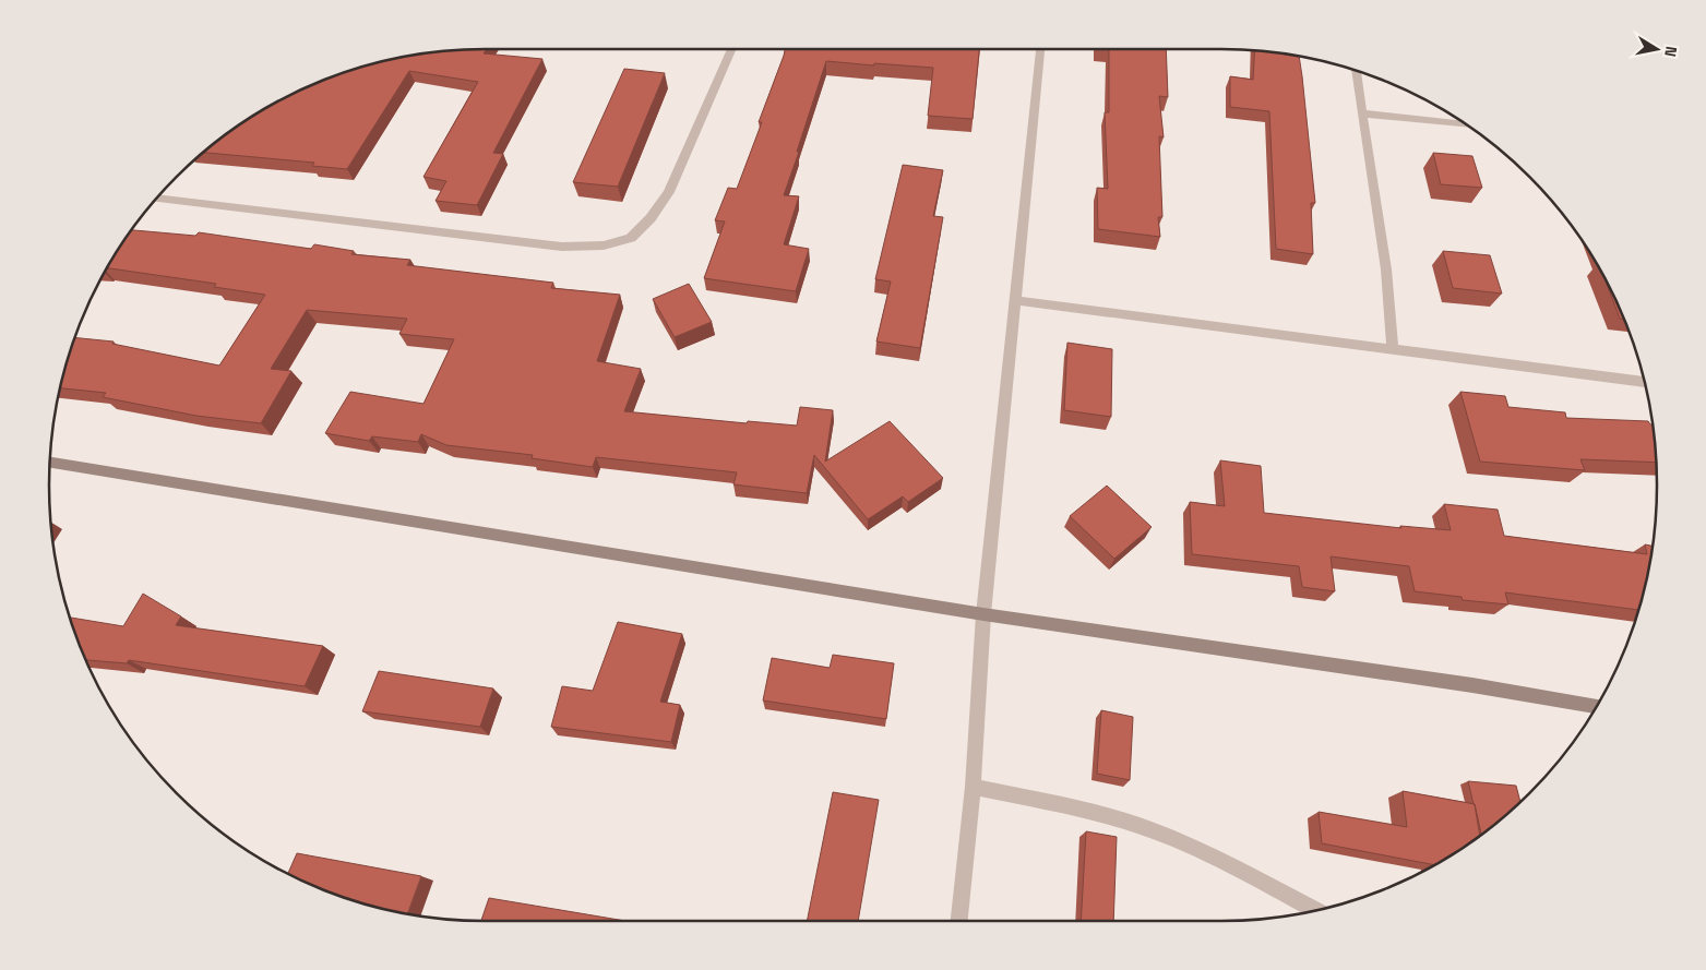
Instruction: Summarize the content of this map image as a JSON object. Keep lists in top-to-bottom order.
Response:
{
  "north": "right"
}
